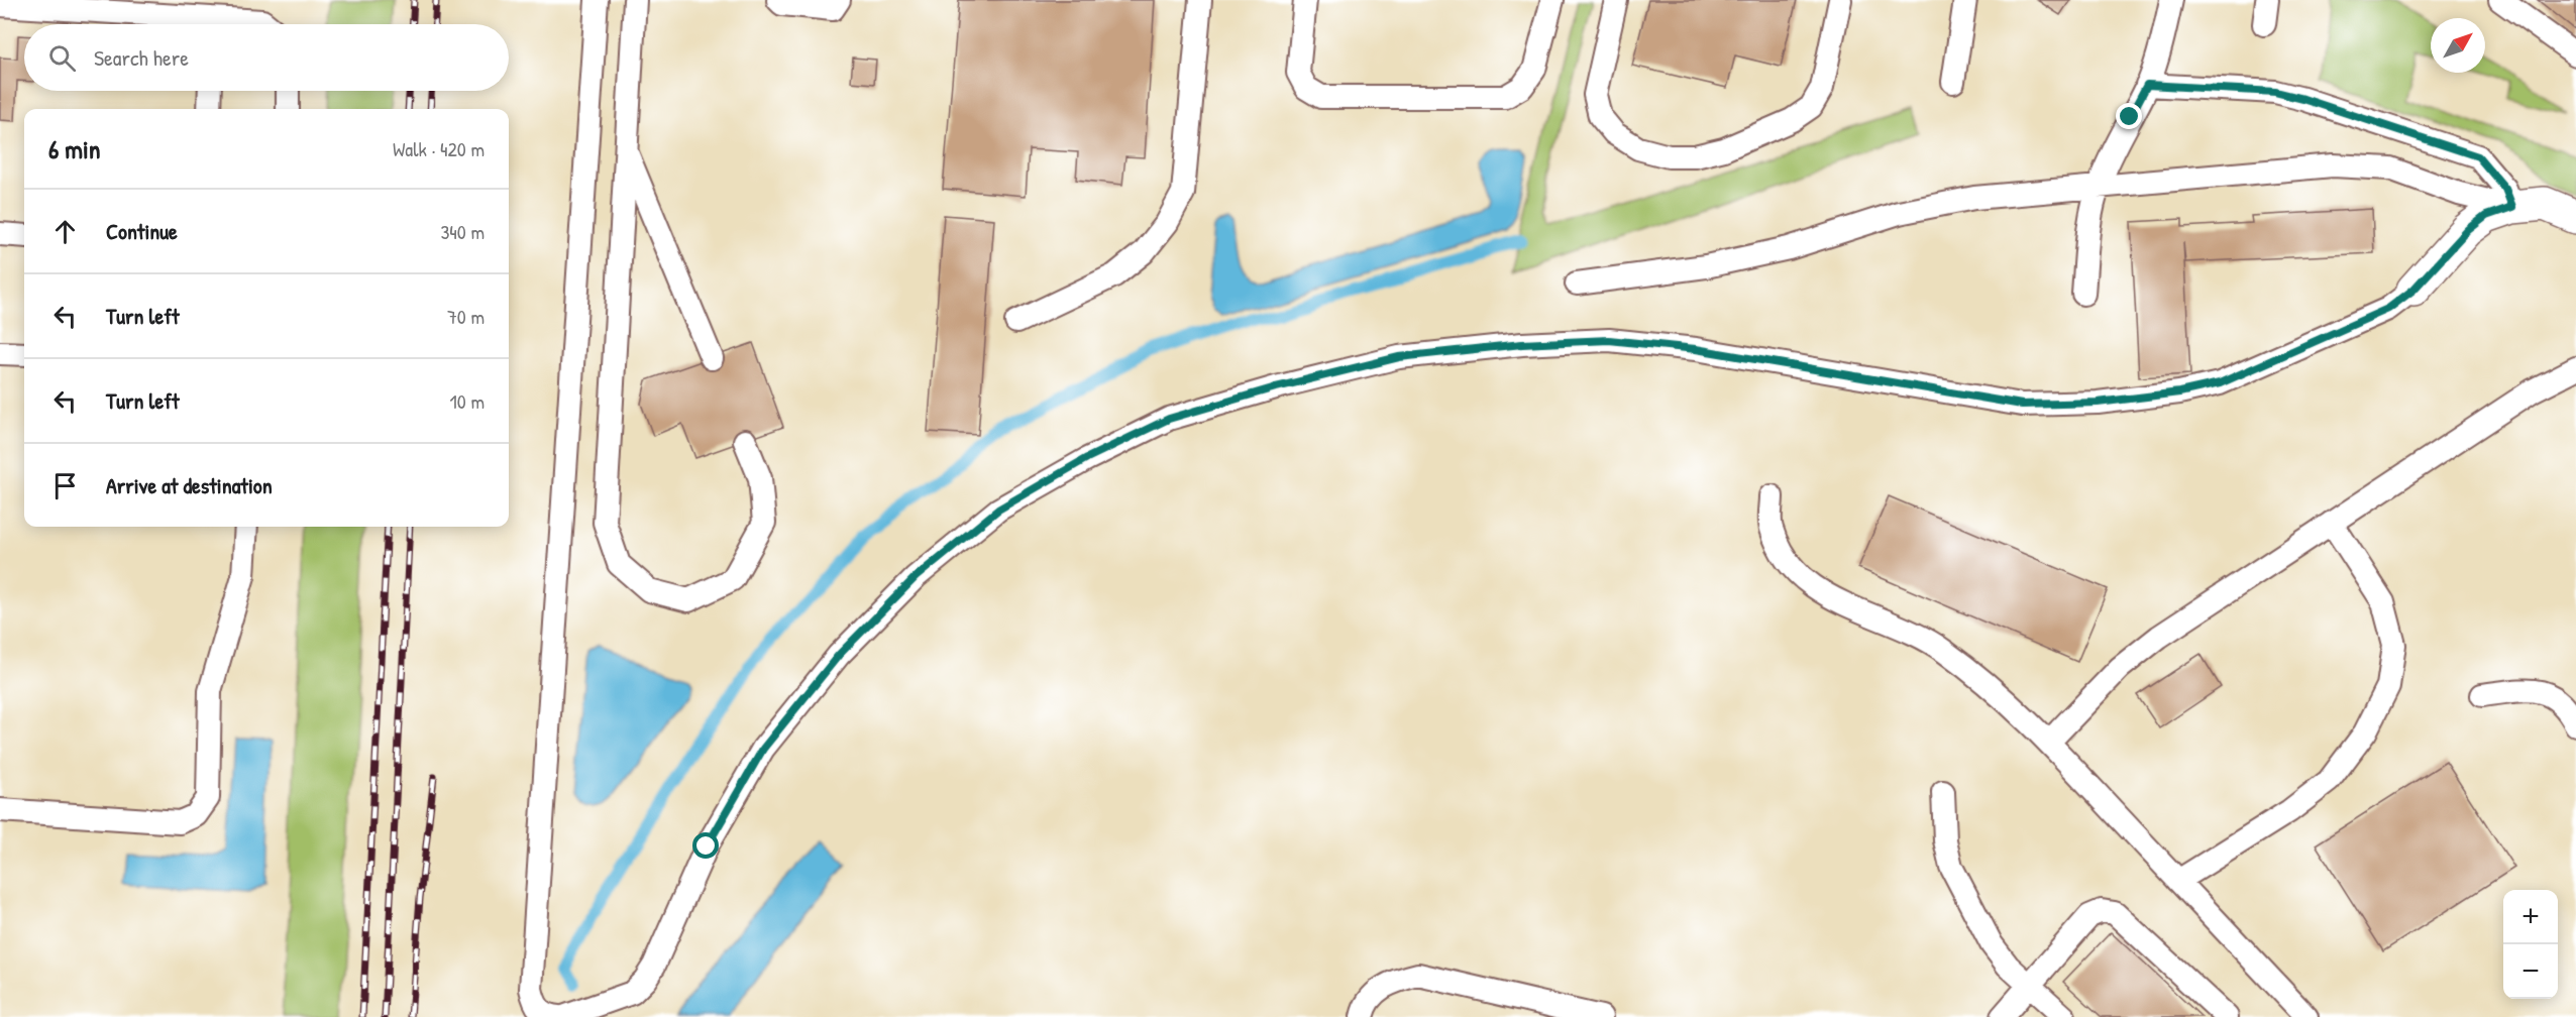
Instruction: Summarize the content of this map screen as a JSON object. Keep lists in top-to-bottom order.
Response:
{
  "north": "top right",
  "page": {
    "search": "Search here",
    "heading": ["6 min", "Walk · 420 m"],
    "list": [
      ["Continue", "340 m"],
      ["Turn left", "70 m"],
      ["Turn left", "10 m"],
      "Arrive at destination"
    ],
    "map_buttons": ["+", "−"]
  }
}
